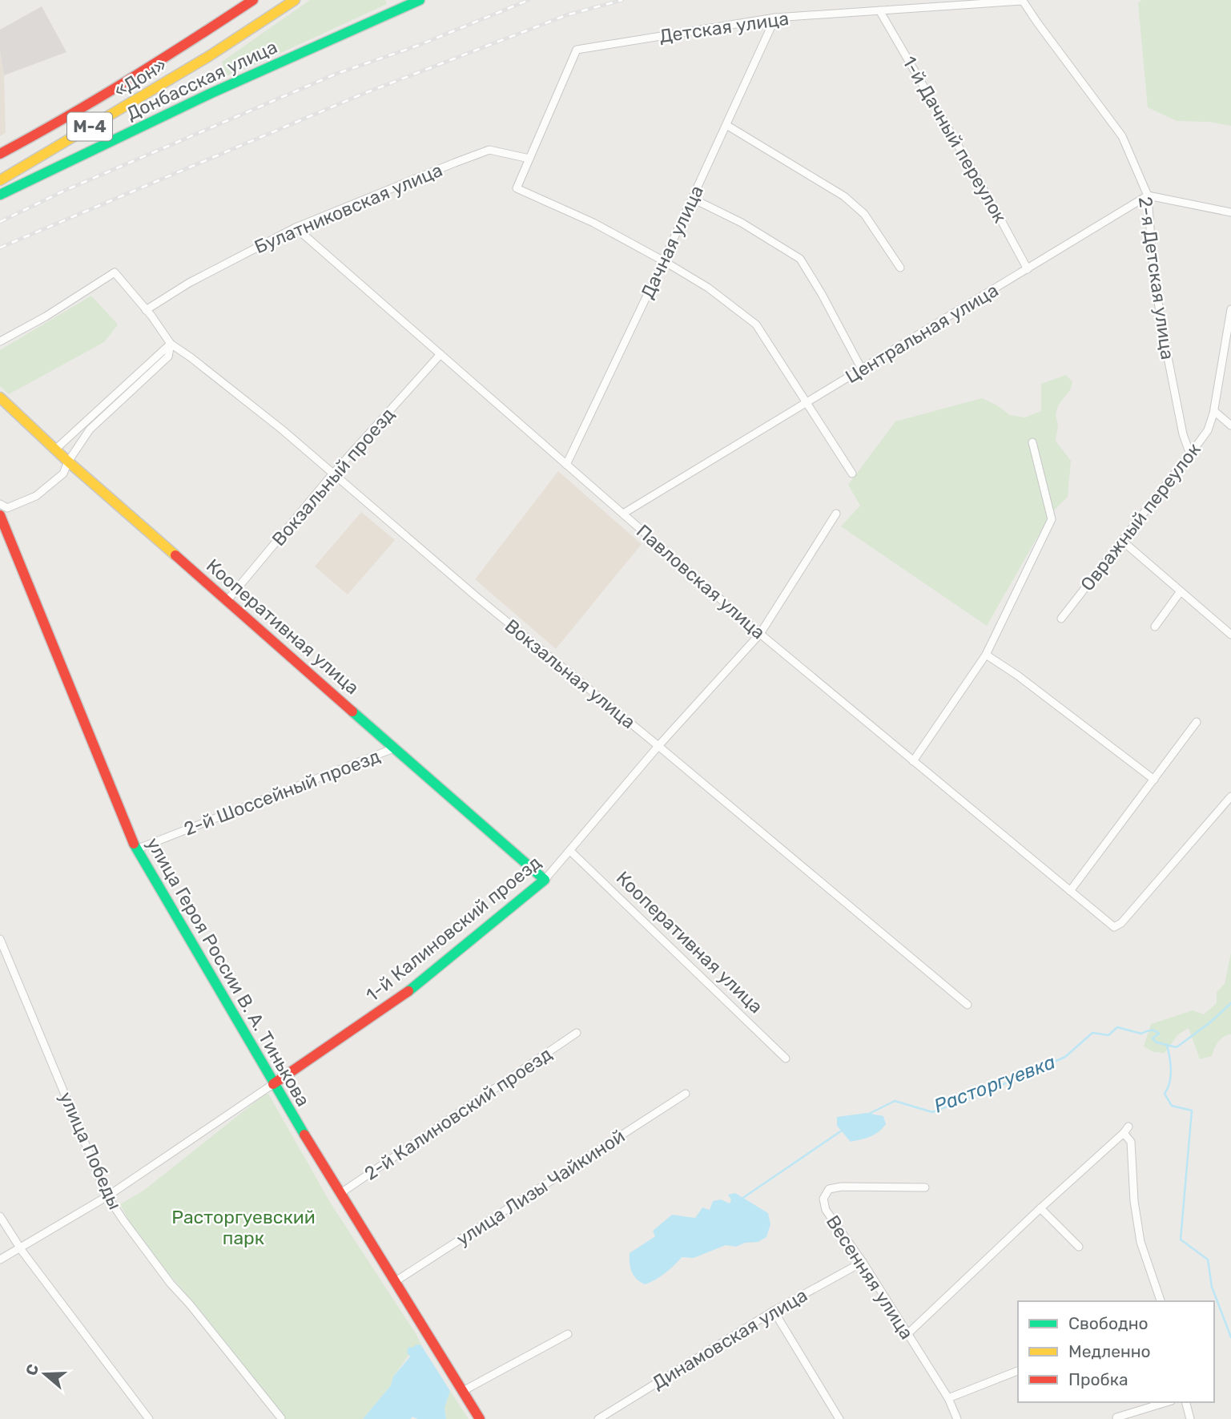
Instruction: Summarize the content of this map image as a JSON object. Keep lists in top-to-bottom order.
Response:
{
  "streets": {
    "main road": [
      "«Дон»",
      "Донбасская улица",
      "М-4",
      "Кооперативная улица",
      "1-й Калиновский проезд",
      "улица Героя России В. А. Тинькова"
    ],
    "street": [
      "Детская улица",
      "1-й Дачный переулок",
      "Булатниковская улица",
      "Дачная улица",
      "2-я Детская улица",
      "Центральная улица",
      "Вокзальный проезд",
      "Овражный переулок",
      "Павловская улица",
      "Вокзальная улица",
      "2-й Шоссейный проезд",
      "2-й Калиновский проезд",
      "улица Победы",
      "улица Лизы Чайкиной",
      "Весенняя улица",
      "Динамовская улица"
    ]
  },
  "crossings": [
    ["Детская улица", "1-й Дачный переулок"],
    ["Детская улица", "Булатниковская улица"],
    ["Детская улица", "Дачная улица"],
    ["Детская улица", "2-я Детская улица"],
    ["1-й Дачный переулок", "Центральная улица"],
    ["Булатниковская улица", "Павловская улица"],
    ["Булатниковская улица", "Вокзальная улица"],
    ["Дачная улица", "Павловская улица"],
    ["2-я Детская улица", "Центральная улица"],
    ["2-я Детская улица", "Овражный переулок"],
    ["Центральная улица", "Павловская улица"],
    ["Вокзальный проезд", "Павловская улица"],
    ["Вокзальный проезд", "Кооперативная улица"],
    ["Вокзальный проезд", "Вокзальная улица"],
    ["Павловская улица", "1-й Калиновский проезд"],
    ["Кооперативная улица", "2-й Шоссейный проезд"],
    ["Кооперативная улица", "1-й Калиновский проезд"],
    ["Вокзальная улица", "1-й Калиновский проезд"],
    ["2-й Шоссейный проезд", "улица Героя России В. А. Тинькова"],
    ["1-й Калиновский проезд", "улица Героя России В. А. Тинькова"],
    ["1-й Калиновский проезд", "улица Победы"],
    ["улица Героя России В. А. Тинькова", "2-й Калиновский проезд"],
    ["улица Героя России В. А. Тинькова", "улица Лизы Чайкиной"],
    ["Весенняя улица", "Динамовская улица"]
  ],
  "water": ["Расторгуевка"],
  "parks": ["Расторгуевский парк"],
  "legend": ["Свободно", "Медленно", "Пробка"],
  "north": "left"
}
